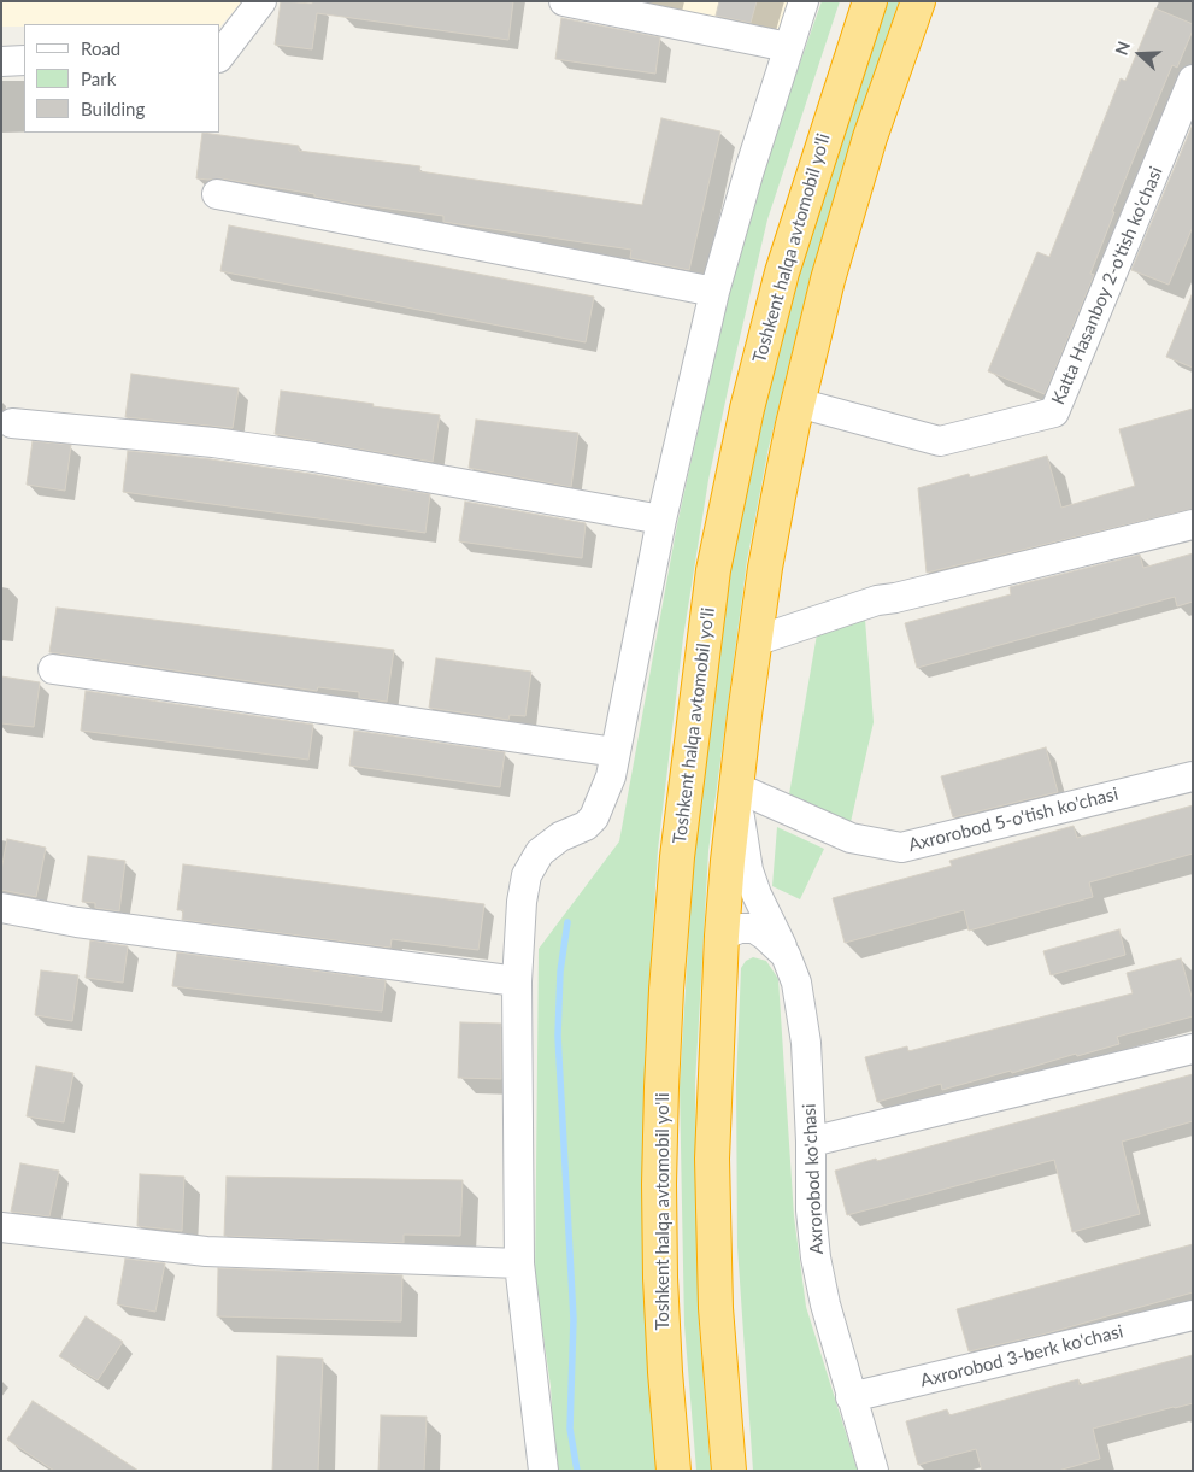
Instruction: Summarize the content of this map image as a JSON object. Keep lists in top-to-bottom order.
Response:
{
  "streets": {
    "highway": ["Toshkent halqa avtomobil yo'li"],
    "street": [
      "Katta Hasanboy 2-o'tish ko'chasi",
      "Axrorobod 5-o'tish ko'chasi",
      "Axrorobod ko'chasi",
      "Axrorobod 3-berk ko'chasi"
    ]
  },
  "crossings": [
    ["Axrorobod 5-o'tish ko'chasi", "Axrorobod ko'chasi"],
    ["Axrorobod ko'chasi", "Axrorobod 3-berk ko'chasi"]
  ],
  "legend": ["Road", "Park", "Building"],
  "north": "left"
}
